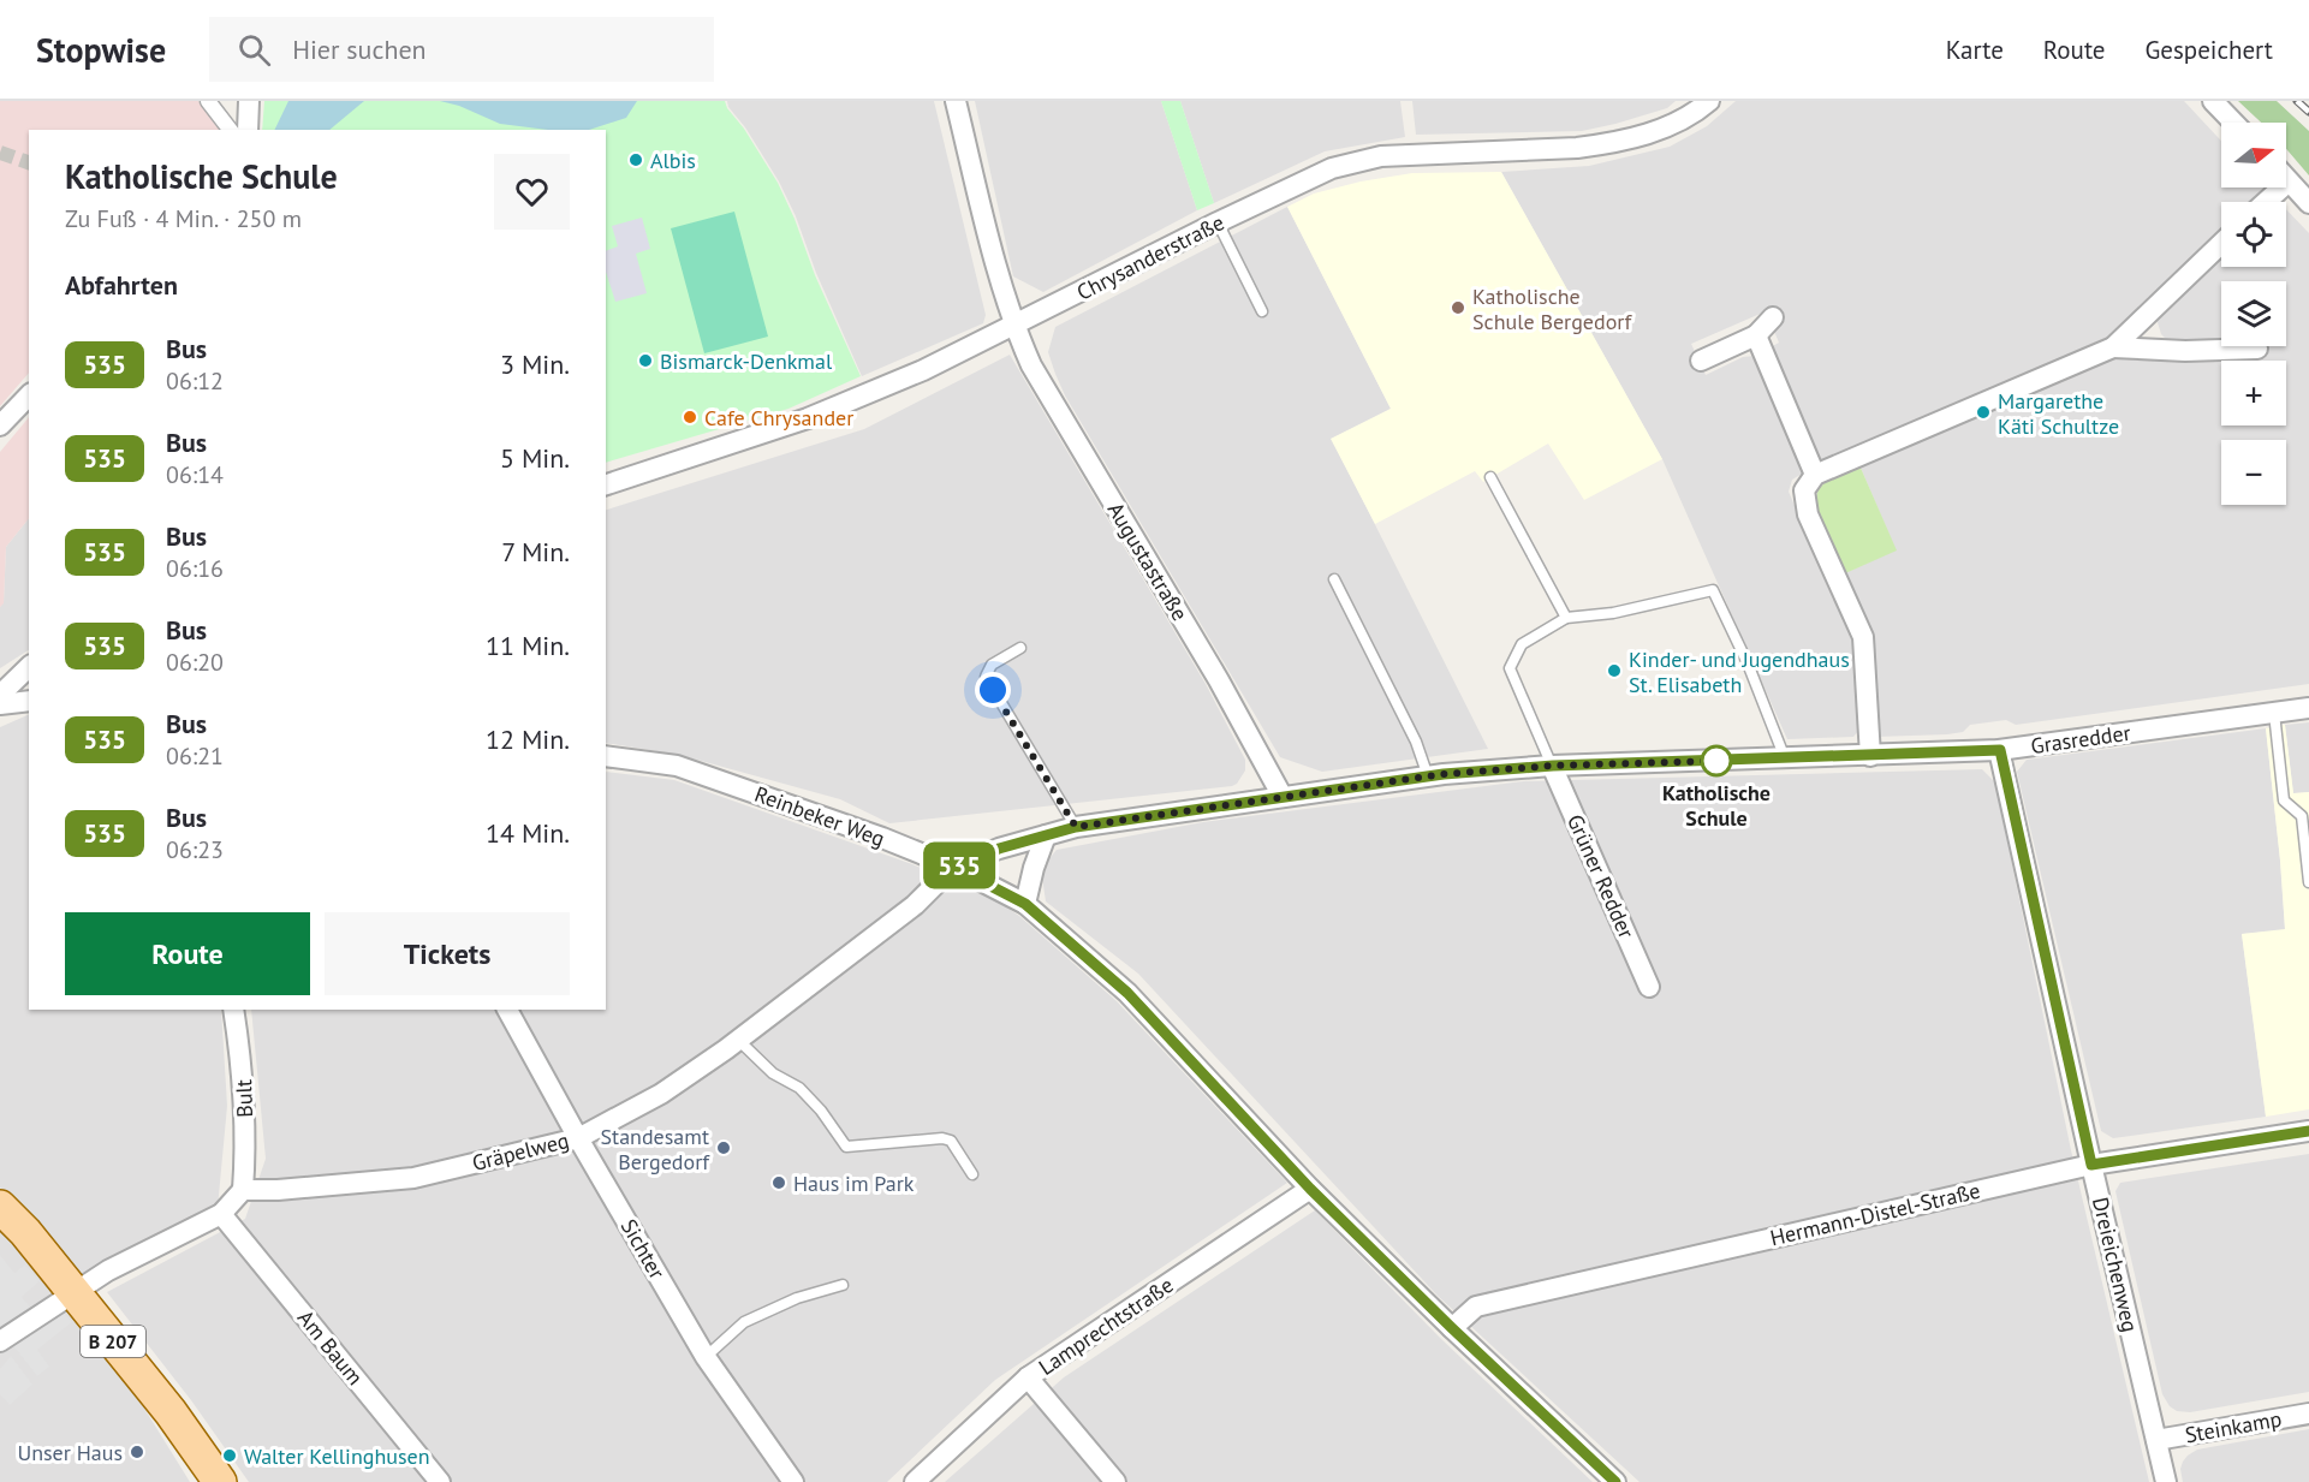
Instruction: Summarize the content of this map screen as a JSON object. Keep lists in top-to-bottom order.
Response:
{
  "streets": {
    "main road": ["B 207"],
    "street": [
      "Chrysanderstraße",
      "Augustastraße",
      "Grasredder",
      "Reinbeker Weg",
      "Grüner Redder",
      "Bult",
      "Gräpelweg",
      "Hermann-Distel-Straße",
      "Sichter",
      "Dreieichenweg",
      "Lamprechtstraße",
      "Am Baum",
      "Steinkamp"
    ]
  },
  "crossings": [
    ["Chrysanderstraße", "Augustastraße"],
    ["Augustastraße", "Grasredder"],
    ["Grasredder", "Reinbeker Weg"],
    ["Grasredder", "Grüner Redder"],
    ["Grasredder", "Gräpelweg"],
    ["Grasredder", "Dreieichenweg"],
    ["Reinbeker Weg", "Gräpelweg"],
    ["Reinbeker Weg", "Hermann-Distel-Straße"],
    ["Reinbeker Weg", "Lamprechtstraße"],
    ["Bult", "Gräpelweg"],
    ["Gräpelweg", "Sichter"],
    ["Hermann-Distel-Straße", "Dreieichenweg"],
    ["Dreieichenweg", "Steinkamp"]
  ],
  "places": [
    "Albis",
    "Katholische Schule Bergedorf",
    "Bismarck-Denkmal",
    "Margarethe Käti Schultze",
    "Cafe Chrysander",
    "Kinder- und Jugendhaus St. Elisabeth",
    "Katholische Schule",
    "Standesamt Bergedorf",
    "Haus im Park",
    "Unser Haus",
    "Walter Kellinghusen"
  ],
  "lines": ["bus line 535"],
  "north": "right",
  "page": {
    "header": "Stopwise",
    "search": "Hier suchen",
    "nav": ["Karte", "Route", "Gespeichert"],
    "on_map": "535",
    "map_buttons": ["+", "−"],
    "heading": [
      ["Katholische Schule", "Zu Fuß · 4 Min. · 250 m"],
      "Abfahrten"
    ],
    "list": [
      {
        "mark": "535",
        "name": "Bus",
        "note": "06:12",
        "value": "3 Min."
      },
      {
        "mark": "535",
        "name": "Bus",
        "note": "06:14",
        "value": "5 Min."
      },
      {
        "mark": "535",
        "name": "Bus",
        "note": "06:16",
        "value": "7 Min."
      },
      {
        "mark": "535",
        "name": "Bus",
        "note": "06:20",
        "value": "11 Min."
      },
      {
        "mark": "535",
        "name": "Bus",
        "note": "06:21",
        "value": "12 Min."
      },
      {
        "mark": "535",
        "name": "Bus",
        "note": "06:23",
        "value": "14 Min."
      }
    ],
    "buttons": ["Route", "Tickets"]
  }
}
